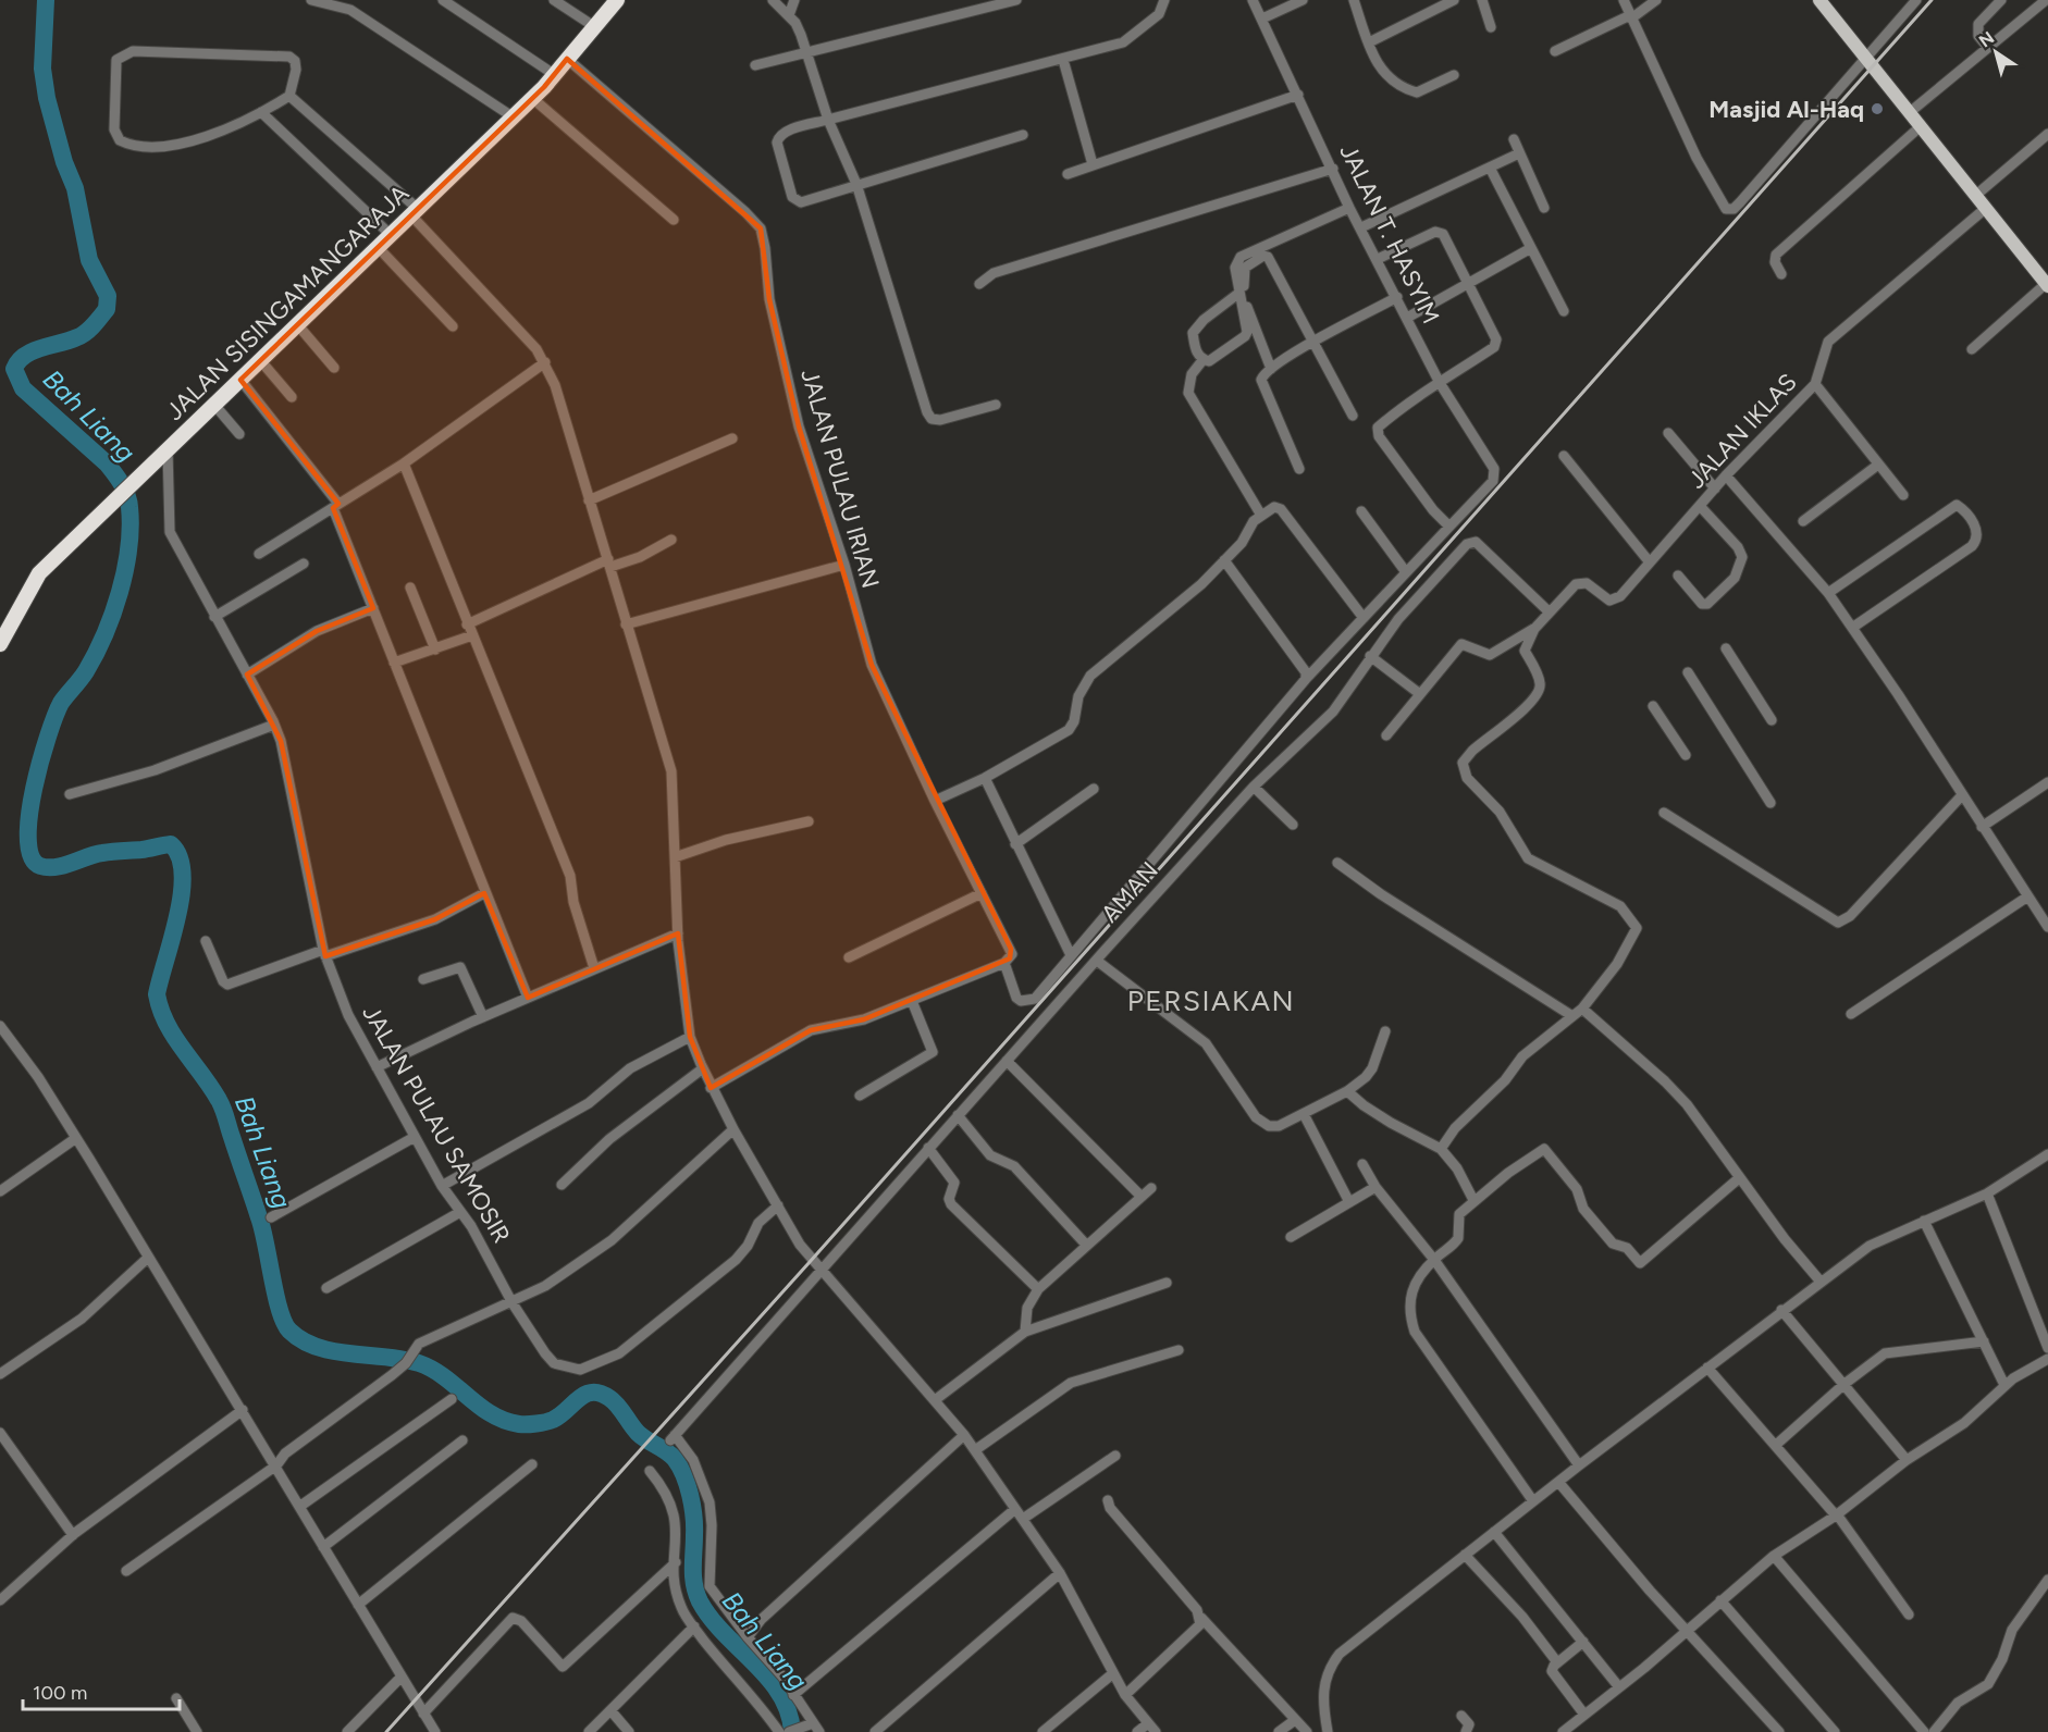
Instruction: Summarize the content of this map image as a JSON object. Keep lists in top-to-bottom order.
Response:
{
  "streets": {
    "highway": ["JALAN SISINGAMANGARAJA"],
    "street": [
      "JALAN T. HASYIM",
      "JALAN IKLAS",
      "JALAN PULAU IRIAN",
      "AMAN",
      "JALAN PULAU SAMOSIR"
    ]
  },
  "crossings": [
    ["JALAN SISINGAMANGARAJA", "JALAN PULAU IRIAN"],
    ["JALAN SISINGAMANGARAJA", "JALAN PULAU SAMOSIR"],
    ["JALAN IKLAS", "AMAN"]
  ],
  "districts": ["PERSIAKAN"],
  "water": ["Bah Liang"],
  "places": ["Masjid Al-Haq"],
  "scale_bar": "100 m",
  "north": "top left"
}
